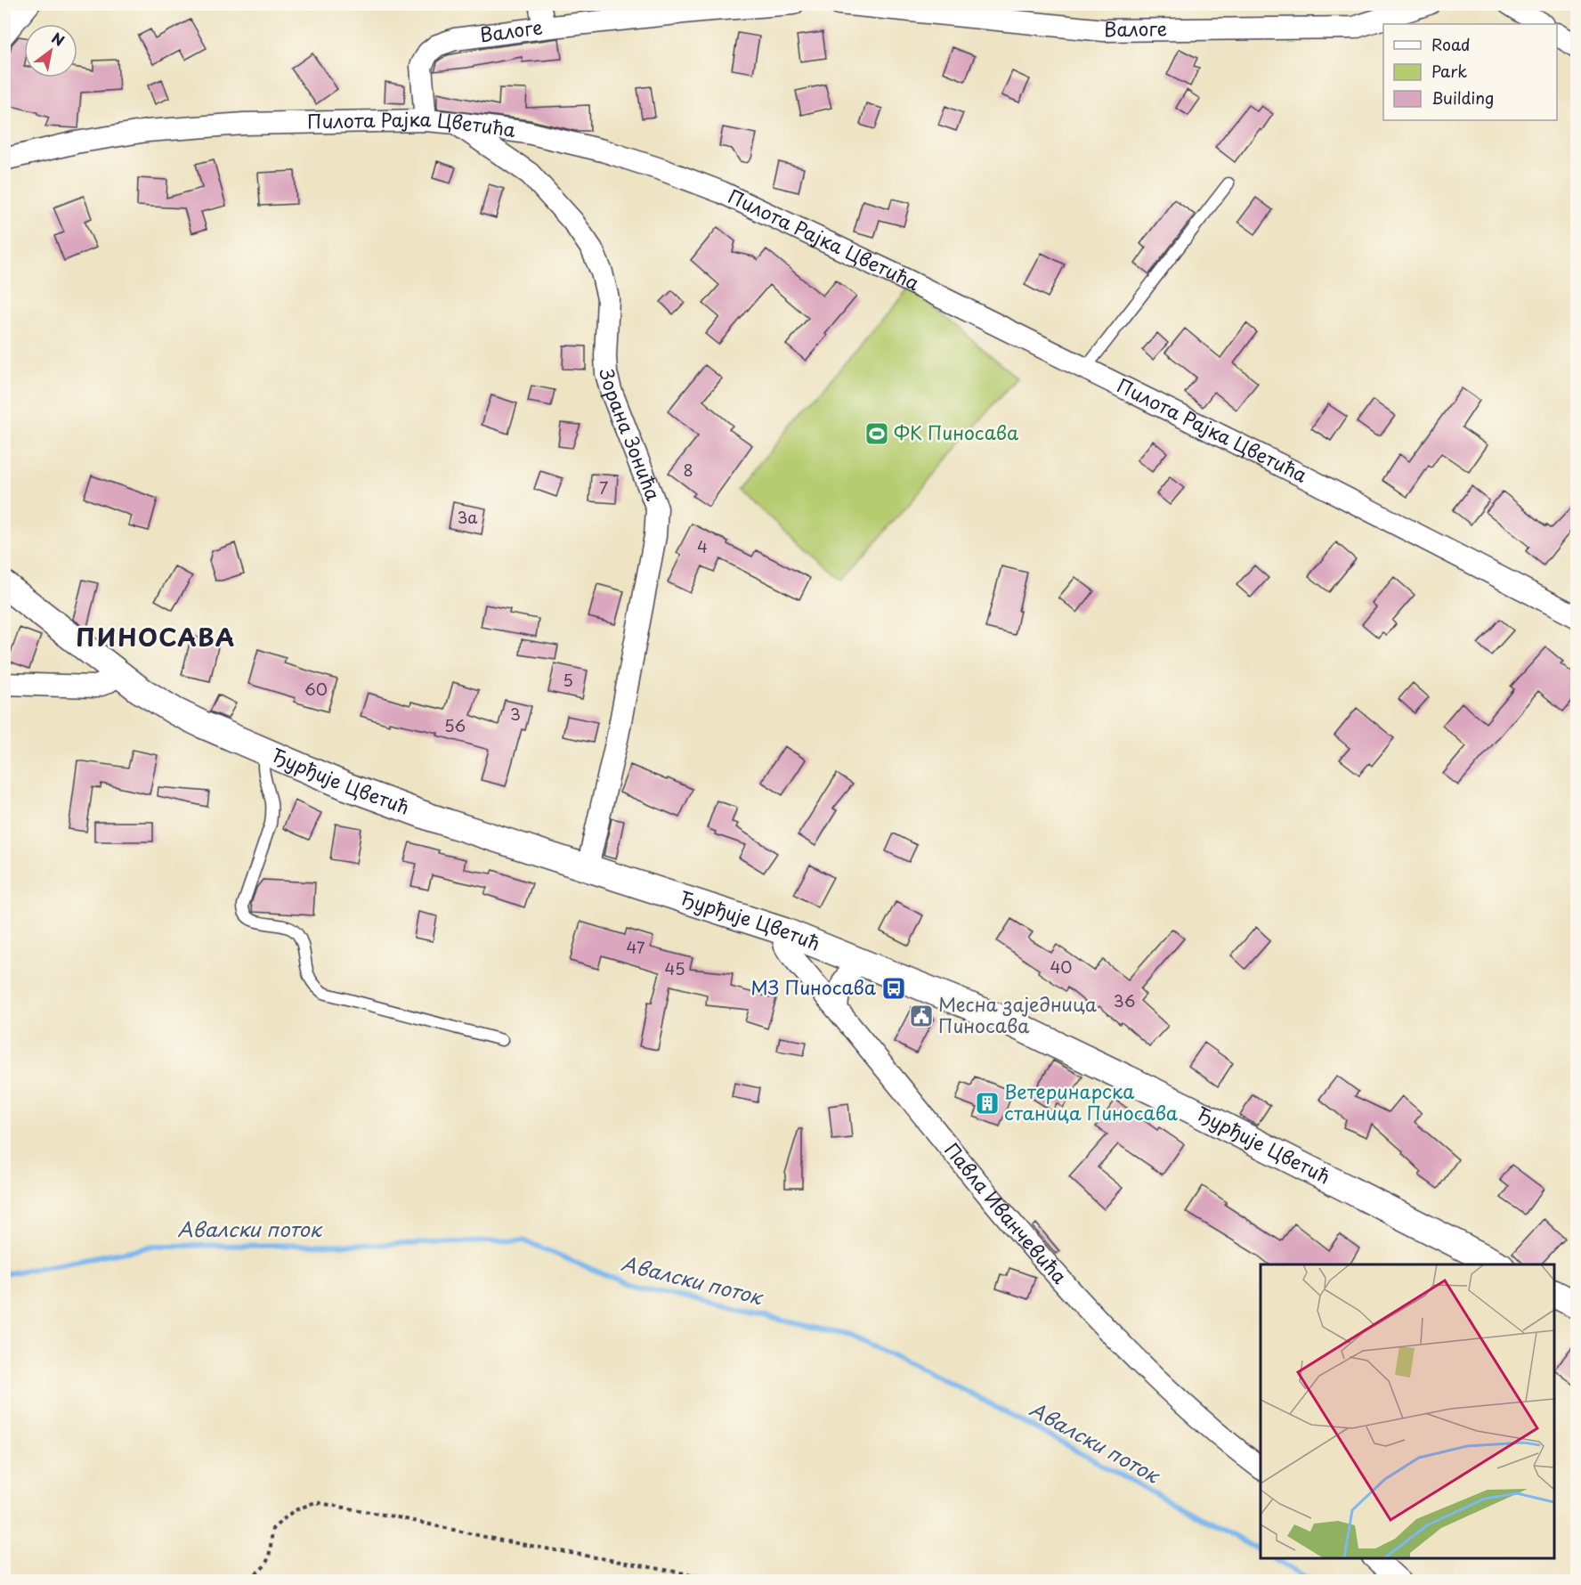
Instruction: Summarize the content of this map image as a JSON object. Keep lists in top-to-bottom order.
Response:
{
  "streets": {
    "street": [
      "Валоге",
      "Пилота Рајка Цветића",
      "Зорана Зонића",
      "Ђурђије Цветић",
      "Павла Иванчевића"
    ]
  },
  "crossings": [
    ["Валоге", "Пилота Рајка Цветића"],
    ["Пилота Рајка Цветића", "Зорана Зонића"],
    ["Зорана Зонића", "Ђурђије Цветић"],
    ["Ђурђије Цветић", "Павла Иванчевића"]
  ],
  "districts": ["ПИНОСАВА"],
  "water": ["Авалски поток"],
  "places": {
    "sports": ["ФК Пиносава"],
    "bus stop": ["МЗ Пиносава"],
    "public building": ["Месна заједница Пиносава"],
    "building": ["Ветеринарска станица Пиносава"]
  },
  "house_numbers": [
    "8",
    "7",
    "3a",
    "4",
    "5",
    "60",
    "3",
    "56",
    "47",
    "40",
    "45",
    "36"
  ],
  "legend": ["Road", "Park", "Building"],
  "north": "top right"
}
